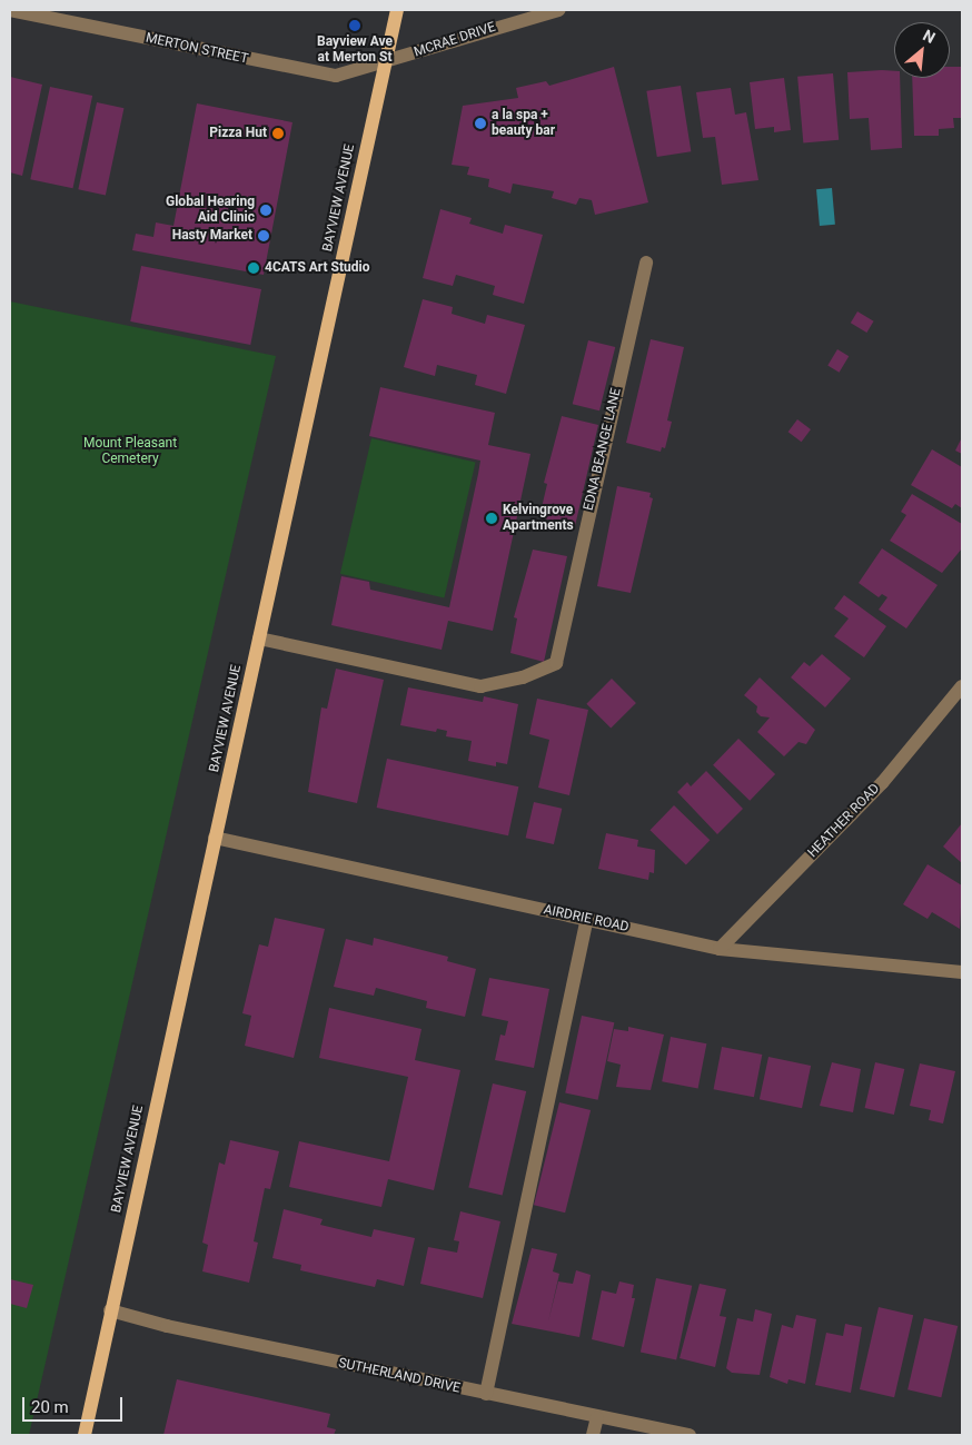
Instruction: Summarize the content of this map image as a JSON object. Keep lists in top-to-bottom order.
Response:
{
  "streets": {
    "main road": ["BAYVIEW AVENUE"],
    "street": [
      "MCRAE DRIVE",
      "MERTON STREET",
      "EDNA BEANGE LANE",
      "HEATHER ROAD",
      "AIRDRIE ROAD",
      "SUTHERLAND DRIVE"
    ]
  },
  "crossings": [
    ["MCRAE DRIVE", "MERTON STREET"],
    ["MCRAE DRIVE", "BAYVIEW AVENUE"],
    ["MERTON STREET", "BAYVIEW AVENUE"],
    ["BAYVIEW AVENUE", "EDNA BEANGE LANE"],
    ["BAYVIEW AVENUE", "AIRDRIE ROAD"],
    ["BAYVIEW AVENUE", "SUTHERLAND DRIVE"],
    ["HEATHER ROAD", "AIRDRIE ROAD"]
  ],
  "parks": ["Mount Pleasant Cemetery"],
  "places": [
    "Bayview Ave at Merton St",
    "a la spa + beauty bar",
    "Pizza Hut",
    "Global Hearing Aid Clinic",
    "Hasty Market",
    "4CATS Art Studio",
    "Kelvingrove Apartments"
  ],
  "scale_bar": "20 m",
  "north": "top right"
}
